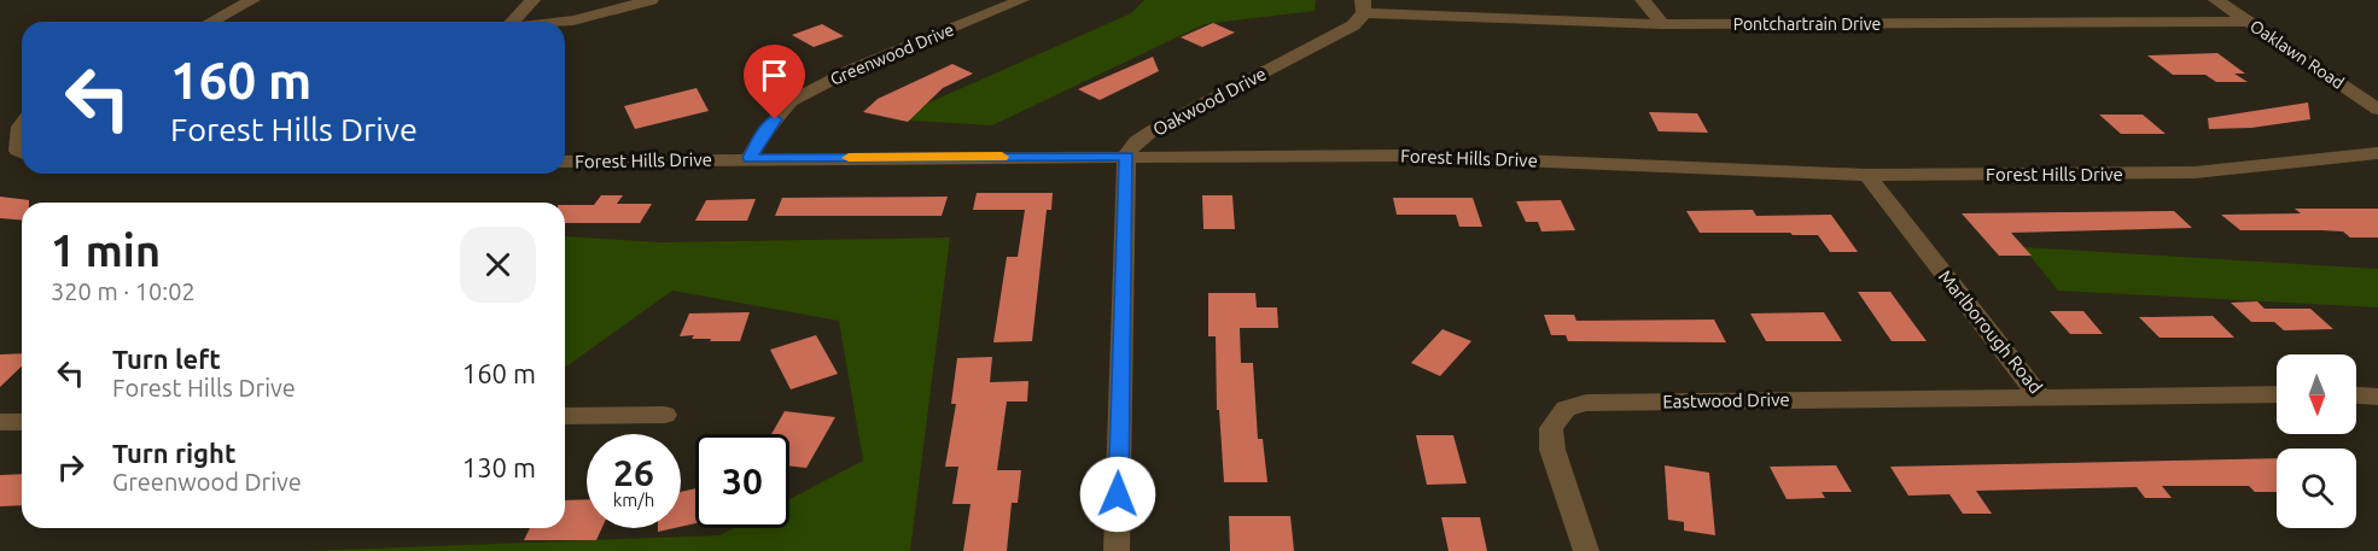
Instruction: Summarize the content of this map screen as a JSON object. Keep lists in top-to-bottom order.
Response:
{
  "streets": {
    "street": [
      "Pontchartrain Drive",
      "Greenwood Drive",
      "Oaklawn Road",
      "Oakwood Drive",
      "Forest Hills Drive",
      "Marlborough Road",
      "Eastwood Drive"
    ]
  },
  "crossings": [
    ["Pontchartrain Drive", "Oaklawn Road"],
    ["Pontchartrain Drive", "Oakwood Drive"],
    ["Greenwood Drive", "Forest Hills Drive"],
    ["Oakwood Drive", "Forest Hills Drive"],
    ["Forest Hills Drive", "Marlborough Road"],
    ["Marlborough Road", "Eastwood Drive"]
  ],
  "north": "bottom",
  "page": {
    "turn": ["160 m", "Forest Hills Drive"],
    "heading": ["1 min", "320 m · 10:02"],
    "list": [
      {
        "name": "Turn left",
        "note": "Forest Hills Drive",
        "value": "160 m"
      },
      {
        "name": "Turn right",
        "note": "Greenwood Drive",
        "value": "130 m"
      }
    ],
    "speed": "26 km/h",
    "limit": "30"
  }
}
